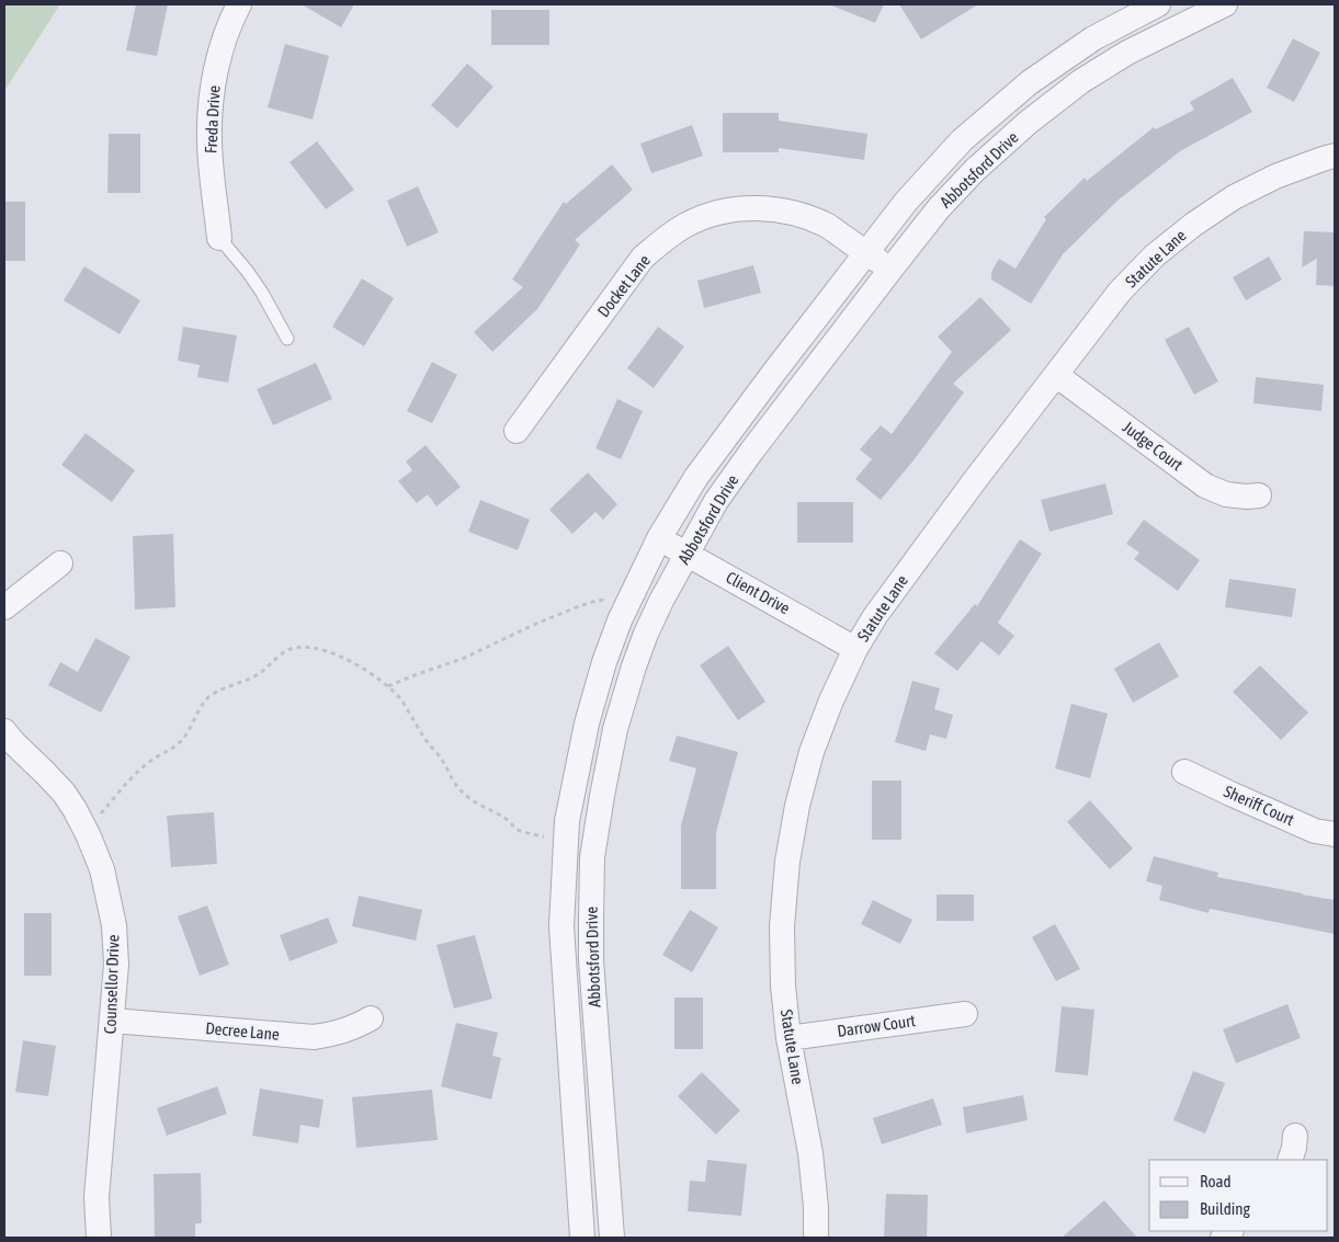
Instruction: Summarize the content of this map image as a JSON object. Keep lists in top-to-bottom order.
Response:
{
  "streets": {
    "street": [
      "Freda Drive",
      "Abbotsford Drive",
      "Statute Lane",
      "Docket Lane",
      "Judge Court",
      "Client Drive",
      "Sheriff Court",
      "Counsellor Drive",
      "Darrow Court",
      "Decree Lane"
    ]
  },
  "crossings": [
    ["Abbotsford Drive", "Docket Lane"],
    ["Abbotsford Drive", "Client Drive"],
    ["Statute Lane", "Judge Court"],
    ["Statute Lane", "Client Drive"],
    ["Statute Lane", "Darrow Court"],
    ["Counsellor Drive", "Decree Lane"]
  ],
  "legend": ["Road", "Building"]
}
